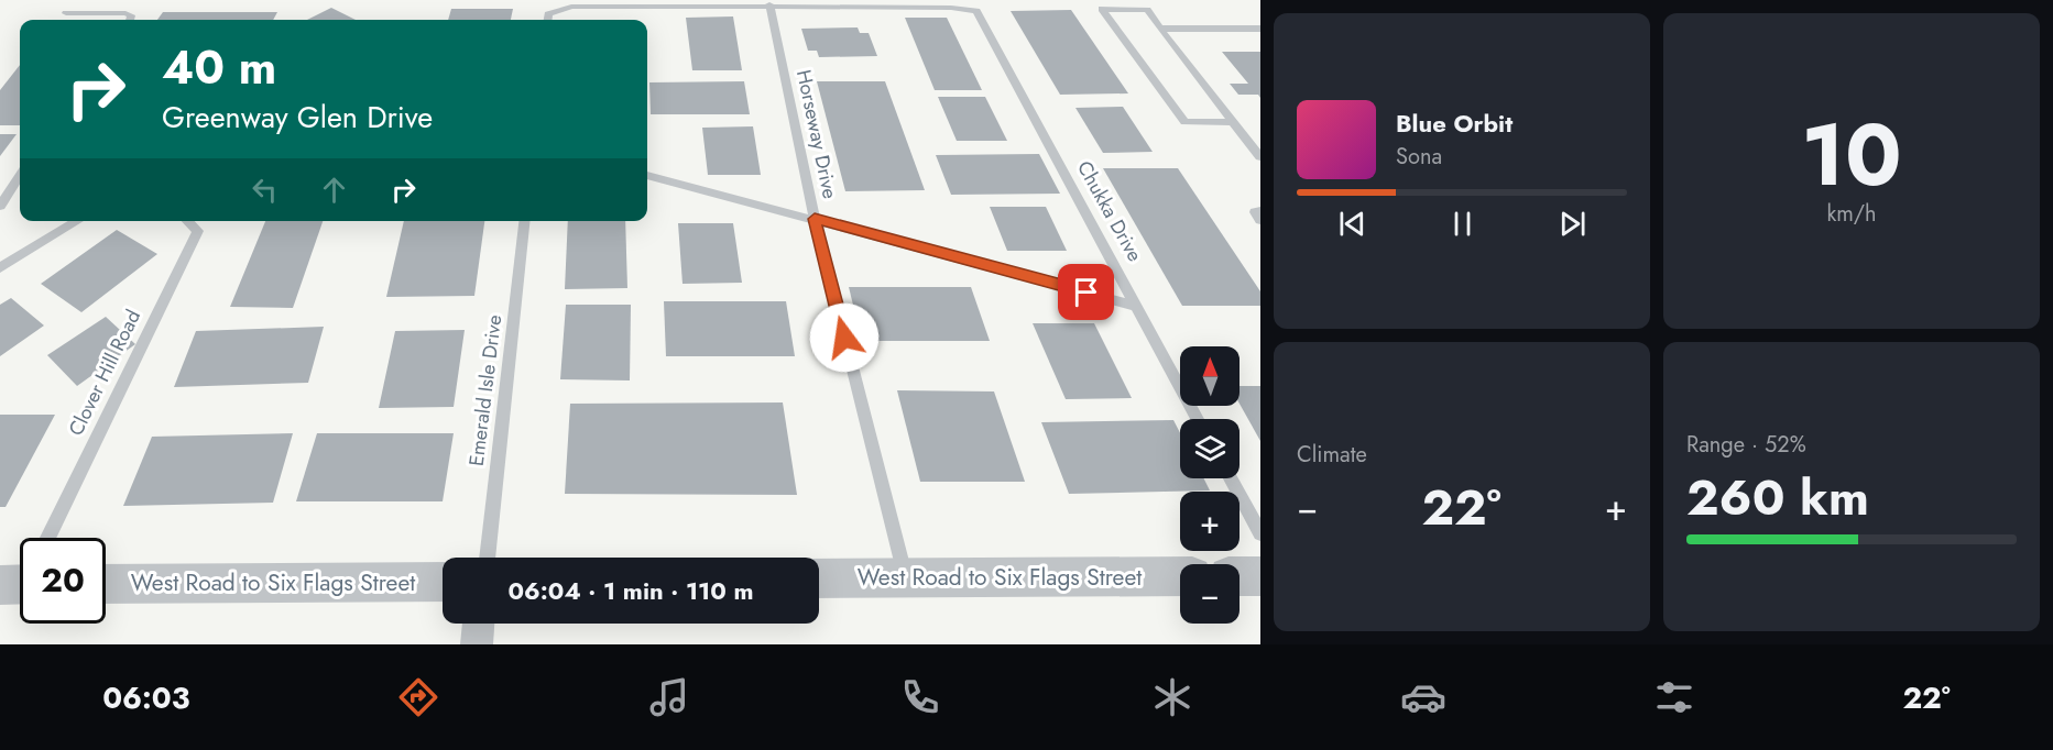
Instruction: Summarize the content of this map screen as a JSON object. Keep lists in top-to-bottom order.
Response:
{
  "streets": {
    "street": ["West Road to Six Flags Street"],
    "lane": [
      "Horseway Drive",
      "Chukka Drive",
      "Clover Hill Road",
      "Emerald Isle Drive"
    ]
  },
  "crossings": [
    ["Horseway Drive", "Chukka Drive"],
    ["Horseway Drive", "West Road to Six Flags Street"]
  ],
  "north": "top",
  "page": {
    "tile": [
      ["10", "km/h"],
      "Climate",
      ["Range · 52%", "260 km"]
    ],
    "turn": ["40 m", "Greenway Glen Drive"],
    "song": ["Blue Orbit", "Sona"],
    "map_buttons": ["+", "−"],
    "heat": ["−", "22°", "+"],
    "limit": "20",
    "trip": "06:04 · 1 min · 110 m",
    "tabs": ["06:03", "22°"]
  }
}
